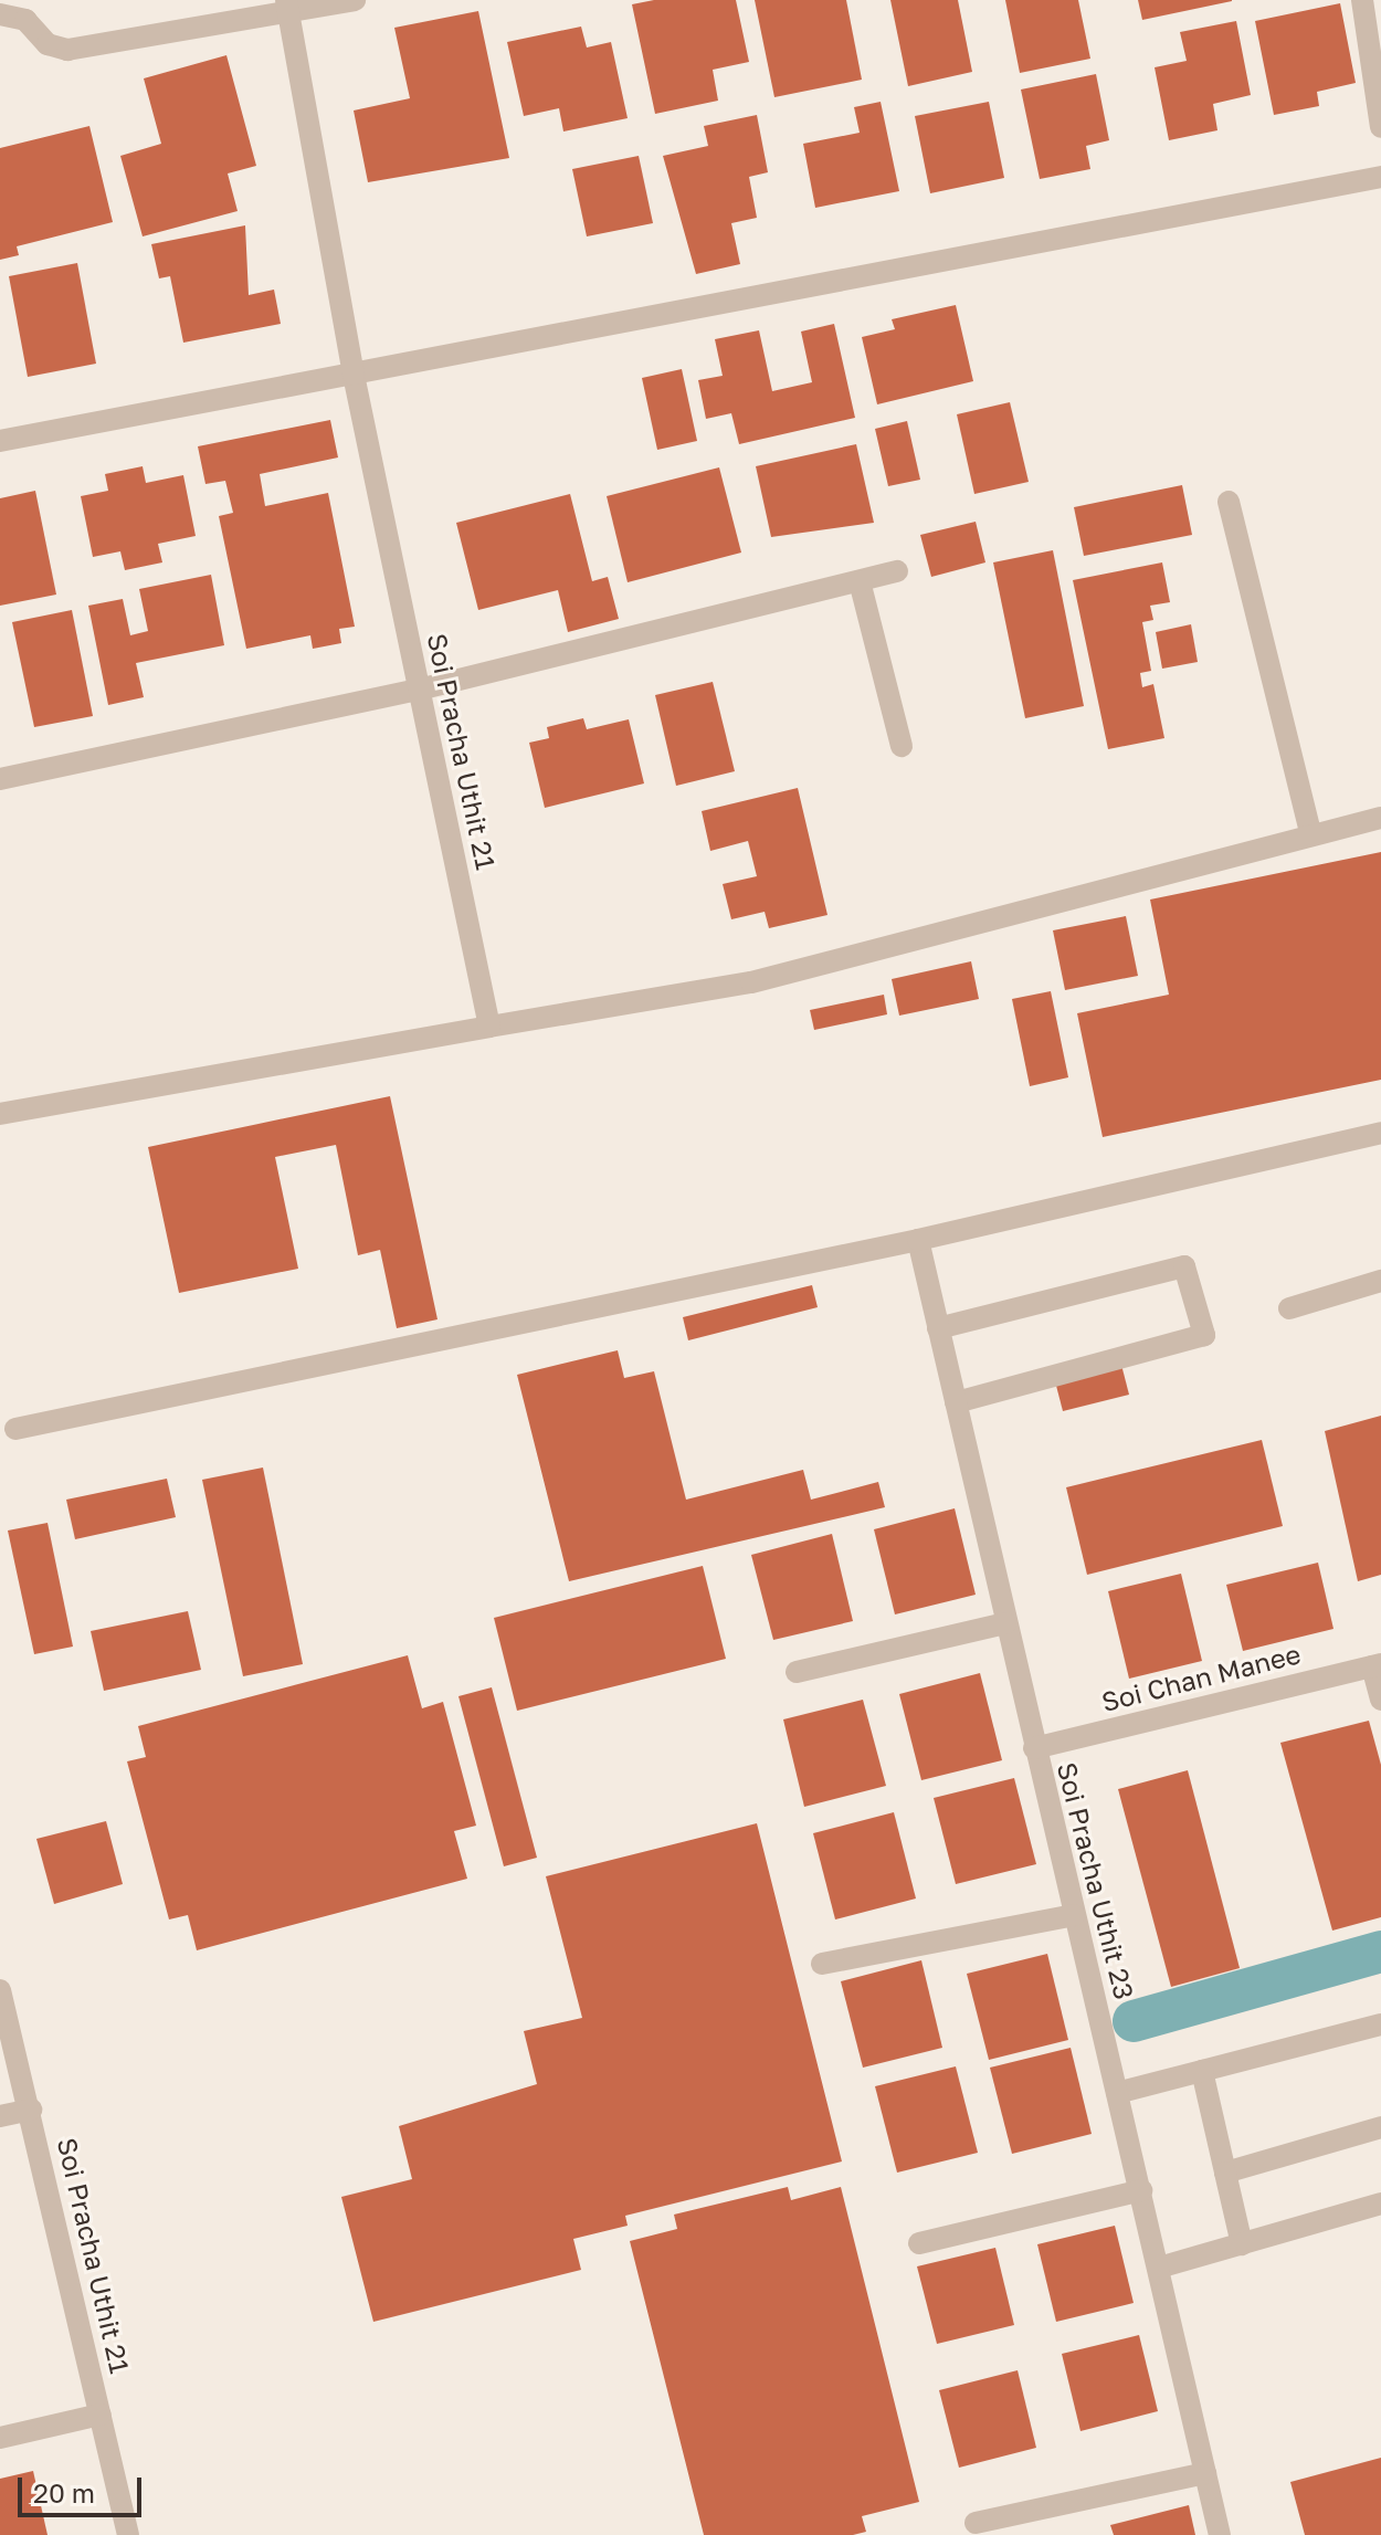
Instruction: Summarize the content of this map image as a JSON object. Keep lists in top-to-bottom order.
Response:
{
  "streets": {
    "street": ["Soi Pracha Uthit 21", "Soi Chan Manee", "Soi Pracha Uthit 23"]
  },
  "crossings": [
    ["Soi Chan Manee", "Soi Pracha Uthit 23"]
  ],
  "scale_bar": "20 m"
}
